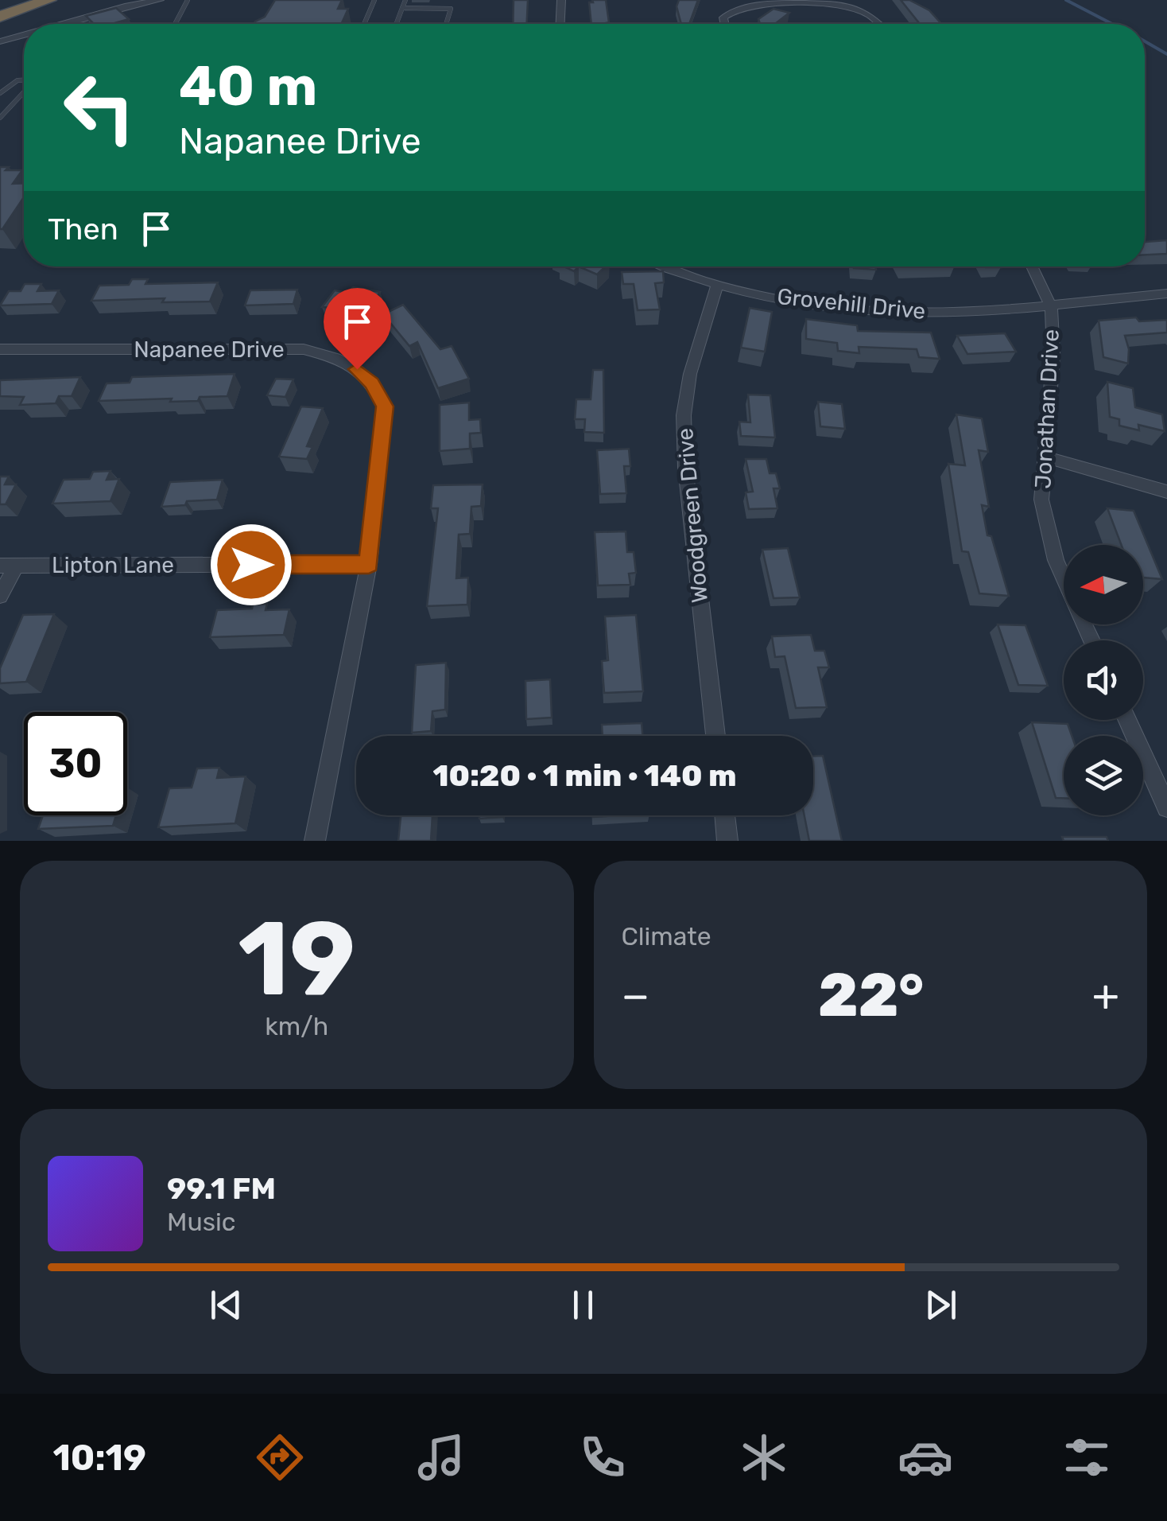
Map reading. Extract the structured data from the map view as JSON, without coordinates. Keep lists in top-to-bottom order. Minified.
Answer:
{"streets":{"street":["Grovehill Drive","Napanee Drive","Jonathan Drive","Woodgreen Drive","Lipton Lane"]},"crossings":[["Grovehill Drive","Jonathan Drive"],["Grovehill Drive","Woodgreen Drive"],["Napanee Drive","Lipton Lane"]],"north":"left","page":{"turn":["40 m","Napanee Drive"],"then":"Then","limit":"30","trip":"10:20 · 1 min · 140 m","tile":[["19","km/h"],"Climate"],"heat":["−","22°","+"],"song":["99.1 FM","Music"],"tabs":"10:19"}}
